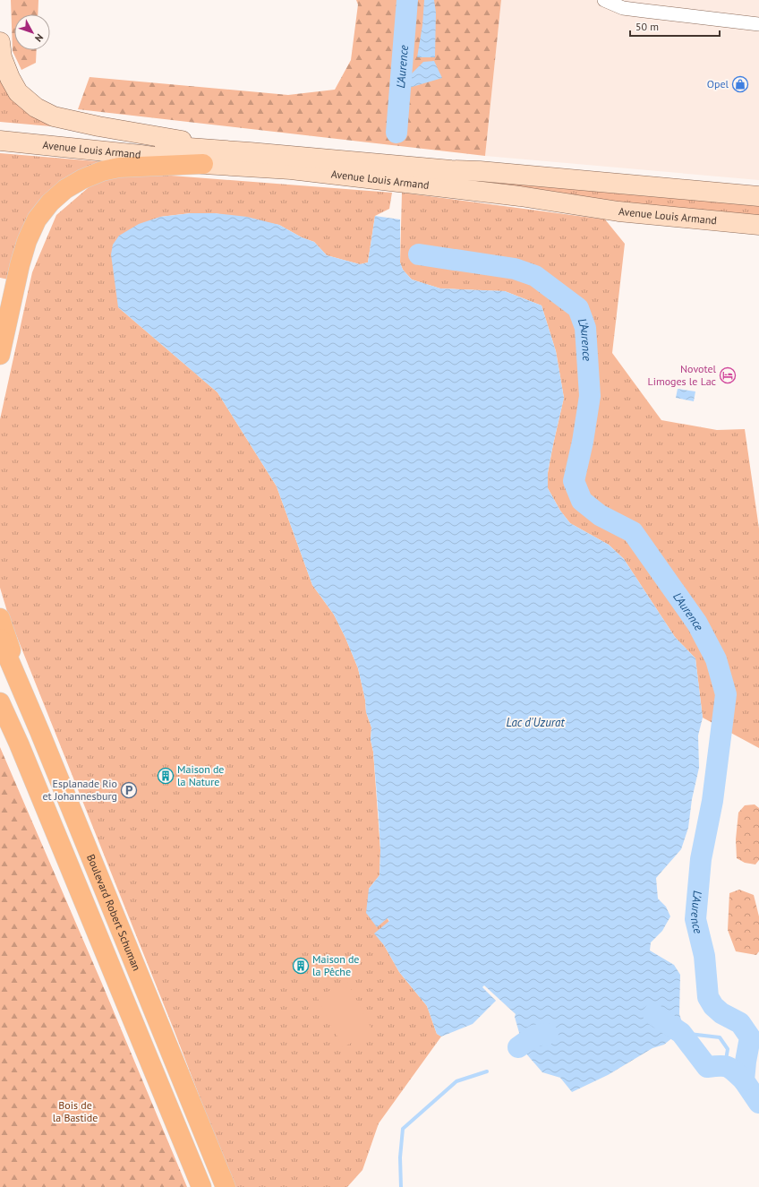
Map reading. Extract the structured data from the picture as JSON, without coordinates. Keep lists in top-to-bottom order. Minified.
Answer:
{"streets":{"main road":["Avenue Louis Armand","Boulevard Robert Schuman"]},"water":["L'Aurence","Lac d'Uzurat"],"parks":["Bois de la Bastide"],"places":{"shop":["Opel"],"hotel":["Novotel Limoges le Lac"],"building":["Maison de la Nature","Maison de la Pêche"],"parking":["Esplanade Rio et Johannesburg"]},"scale_bar":"50 m","north":"bottom right"}
